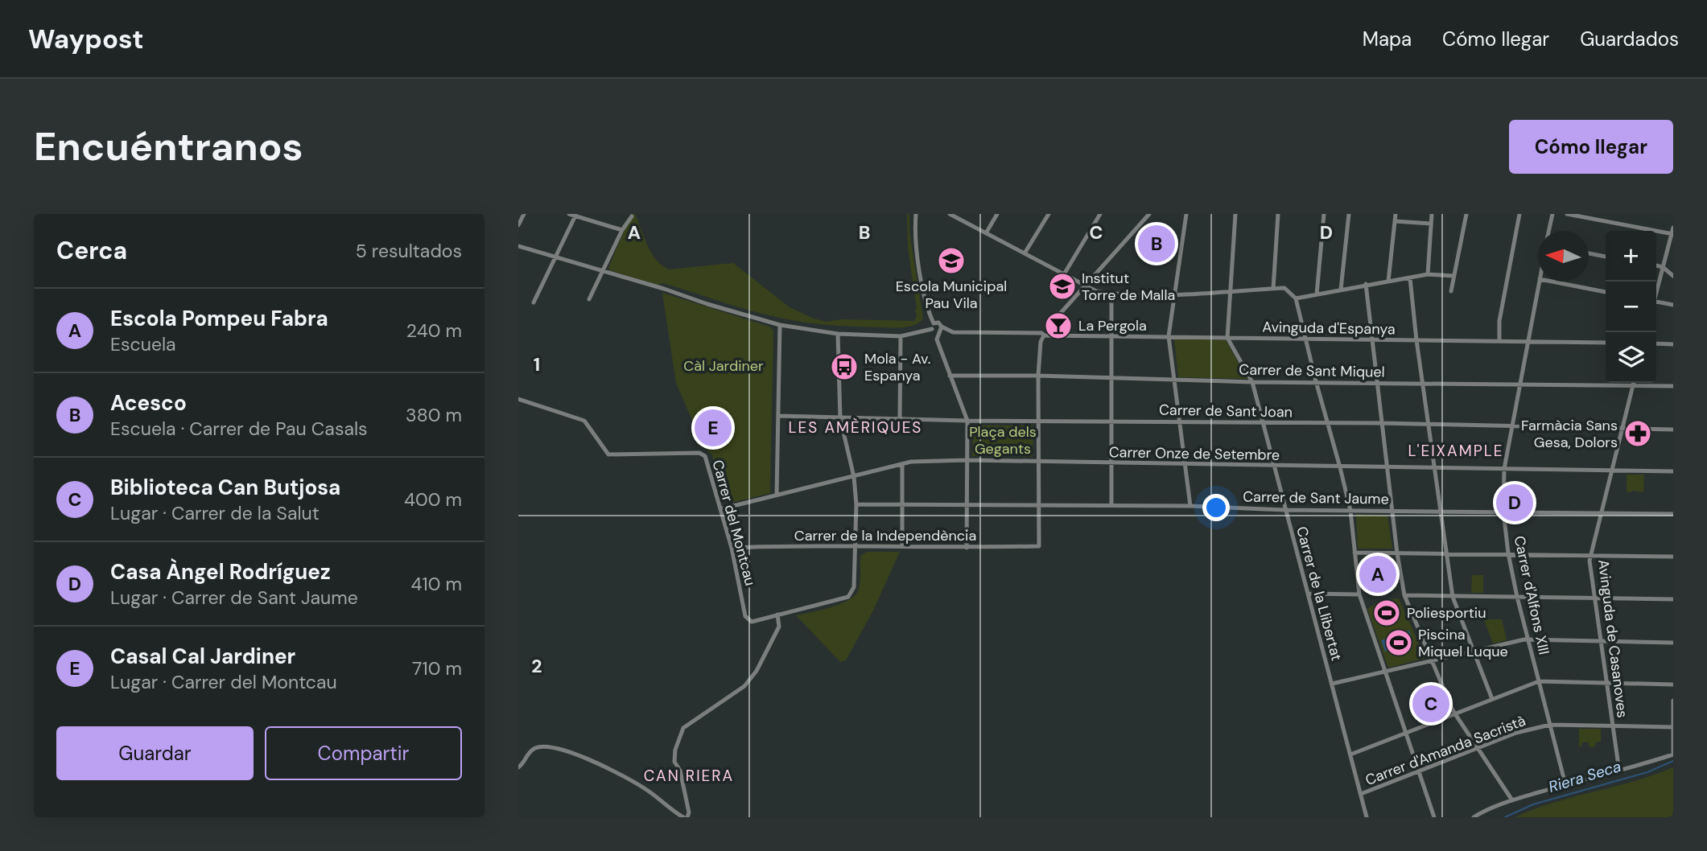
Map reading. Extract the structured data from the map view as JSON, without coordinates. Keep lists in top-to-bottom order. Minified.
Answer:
{"streets":{"street":["Avinguda d'Espanya","Carrer de Sant Miquel","Carrer de Sant Joan","Carrer Onze de Setembre","Carrer de Sant Jaume","Carrer del Montcau","Carrer de la Independència","Carrer de la Llibertat","Carrer d'Alfons XIII","Avinguda de Casanoves","Carrer d'Amanda Sacristà"]},"crossings":[["Avinguda d'Espanya","Carrer de la Llibertat"],["Avinguda d'Espanya","Carrer d'Alfons XIII"],["Carrer de Sant Miquel","Carrer de la Llibertat"],["Carrer de Sant Miquel","Carrer d'Alfons XIII"],["Carrer de Sant Miquel","Avinguda de Casanoves"],["Carrer de Sant Joan","Carrer de la Llibertat"],["Carrer de Sant Joan","Carrer d'Alfons XIII"],["Carrer de Sant Joan","Avinguda de Casanoves"],["Carrer Onze de Setembre","Carrer del Montcau"],["Carrer Onze de Setembre","Carrer de la Llibertat"],["Carrer Onze de Setembre","Carrer d'Alfons XIII"],["Carrer Onze de Setembre","Avinguda de Casanoves"],["Carrer de Sant Jaume","Carrer de la Independència"],["Carrer de Sant Jaume","Carrer de la Llibertat"],["Carrer de Sant Jaume","Carrer d'Alfons XIII"],["Carrer de Sant Jaume","Avinguda de Casanoves"],["Carrer del Montcau","Carrer de la Independència"],["Carrer de la Llibertat","Carrer d'Amanda Sacristà"],["Carrer d'Alfons XIII","Carrer d'Amanda Sacristà"],["Avinguda de Casanoves","Carrer d'Amanda Sacristà"]],"districts":["LES AMÈRIQUES","L'EIXAMPLE","CAN RIERA"],"water":["Riera Seca"],"parks":["Càl Jardiner","Plaça dels Gegants"],"places":{"school or university":["Escola Municipal Pau Vila","Institut Torre de Malla"],"bar":["La Pergola"],"bus stop":["Mola - Av. Espanya"],"pharmacy":["Farmàcia Sans Gesa, Dolors"],"sports":["Poliesportiu","Piscina Miquel Luque"]},"north":"left","page":{"header":"Waypost","nav":["Mapa","Cómo llegar","Guardados"],"buttons":["Cómo llegar",["Guardar","Compartir"]],"title":"Encuéntranos","heading":["Cerca","5 resultados"],"pins":["B","E","D","A","C"],"map_buttons":["+","−"],"list":[{"mark":"A","name":"Escola Pompeu Fabra","note":"Escuela","value":"240 m"},{"mark":"B","name":"Acesco","note":"Escuela · Carrer de Pau Casals","value":"380 m"},{"mark":"C","name":"Biblioteca Can Butjosa","note":"Lugar · Carrer de la Salut","value":"400 m"},{"mark":"D","name":"Casa Àngel Rodríguez","note":"Lugar · Carrer de Sant Jaume","value":"410 m"},{"mark":"E","name":"Casal Cal Jardiner","note":"Lugar · Carrer del Montcau","value":"710 m"}]},"grid":{"columns":["A","B","C","D"],"rows":["1","2"]}}
